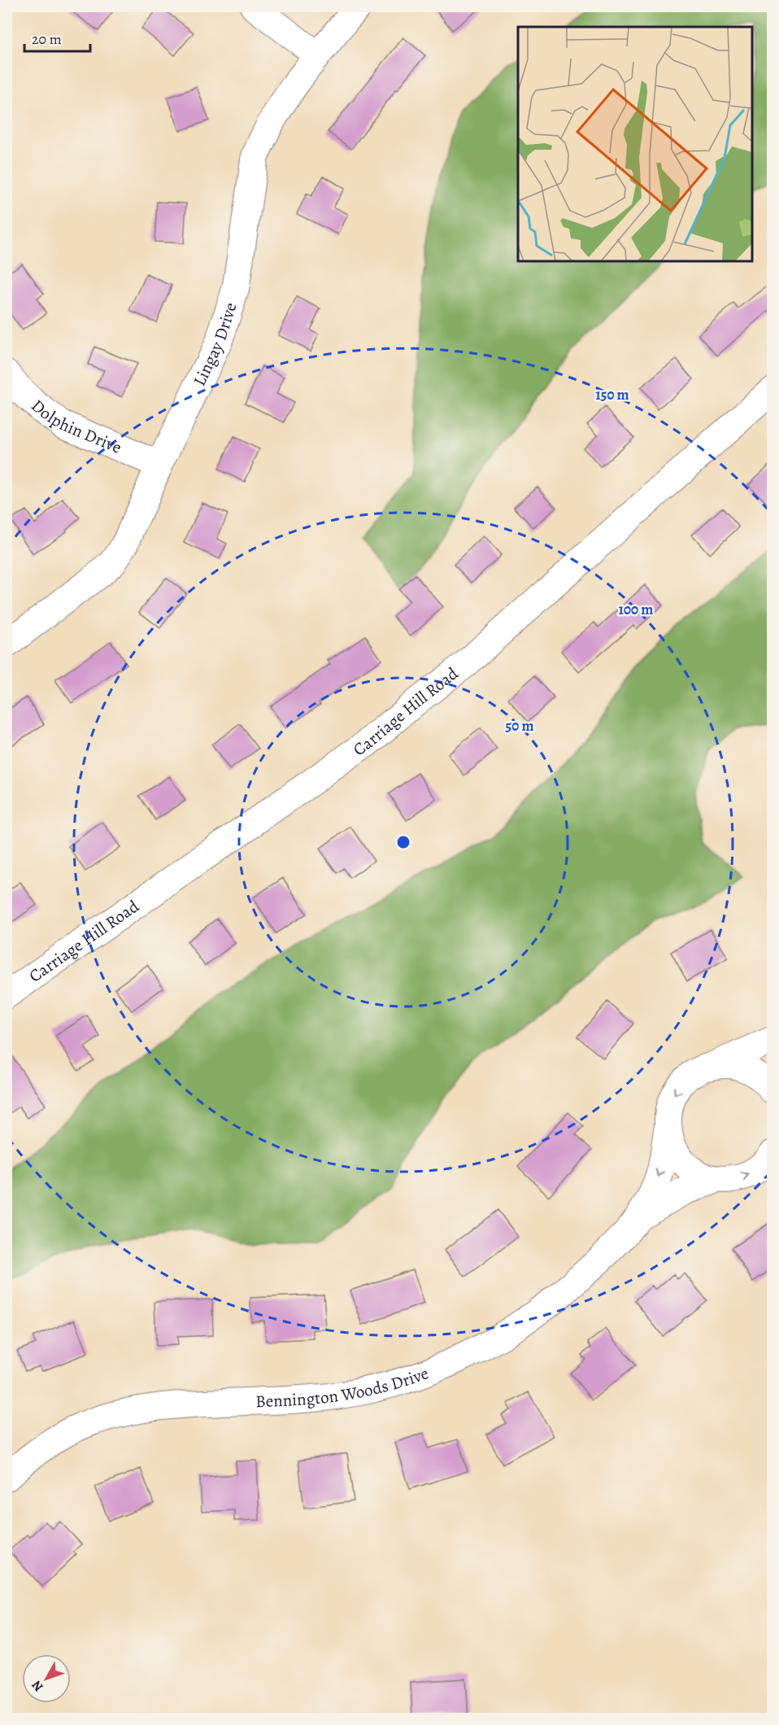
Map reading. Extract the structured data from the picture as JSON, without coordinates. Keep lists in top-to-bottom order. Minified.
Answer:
{"streets":{"street":["Lingay Drive","Dolphin Drive","Carriage Hill Road","Bennington Woods Drive"]},"crossings":[["Lingay Drive","Dolphin Drive"]],"scale_bar":"20 m","north":"bottom left","rings":["150 m","100 m","50 m"]}
